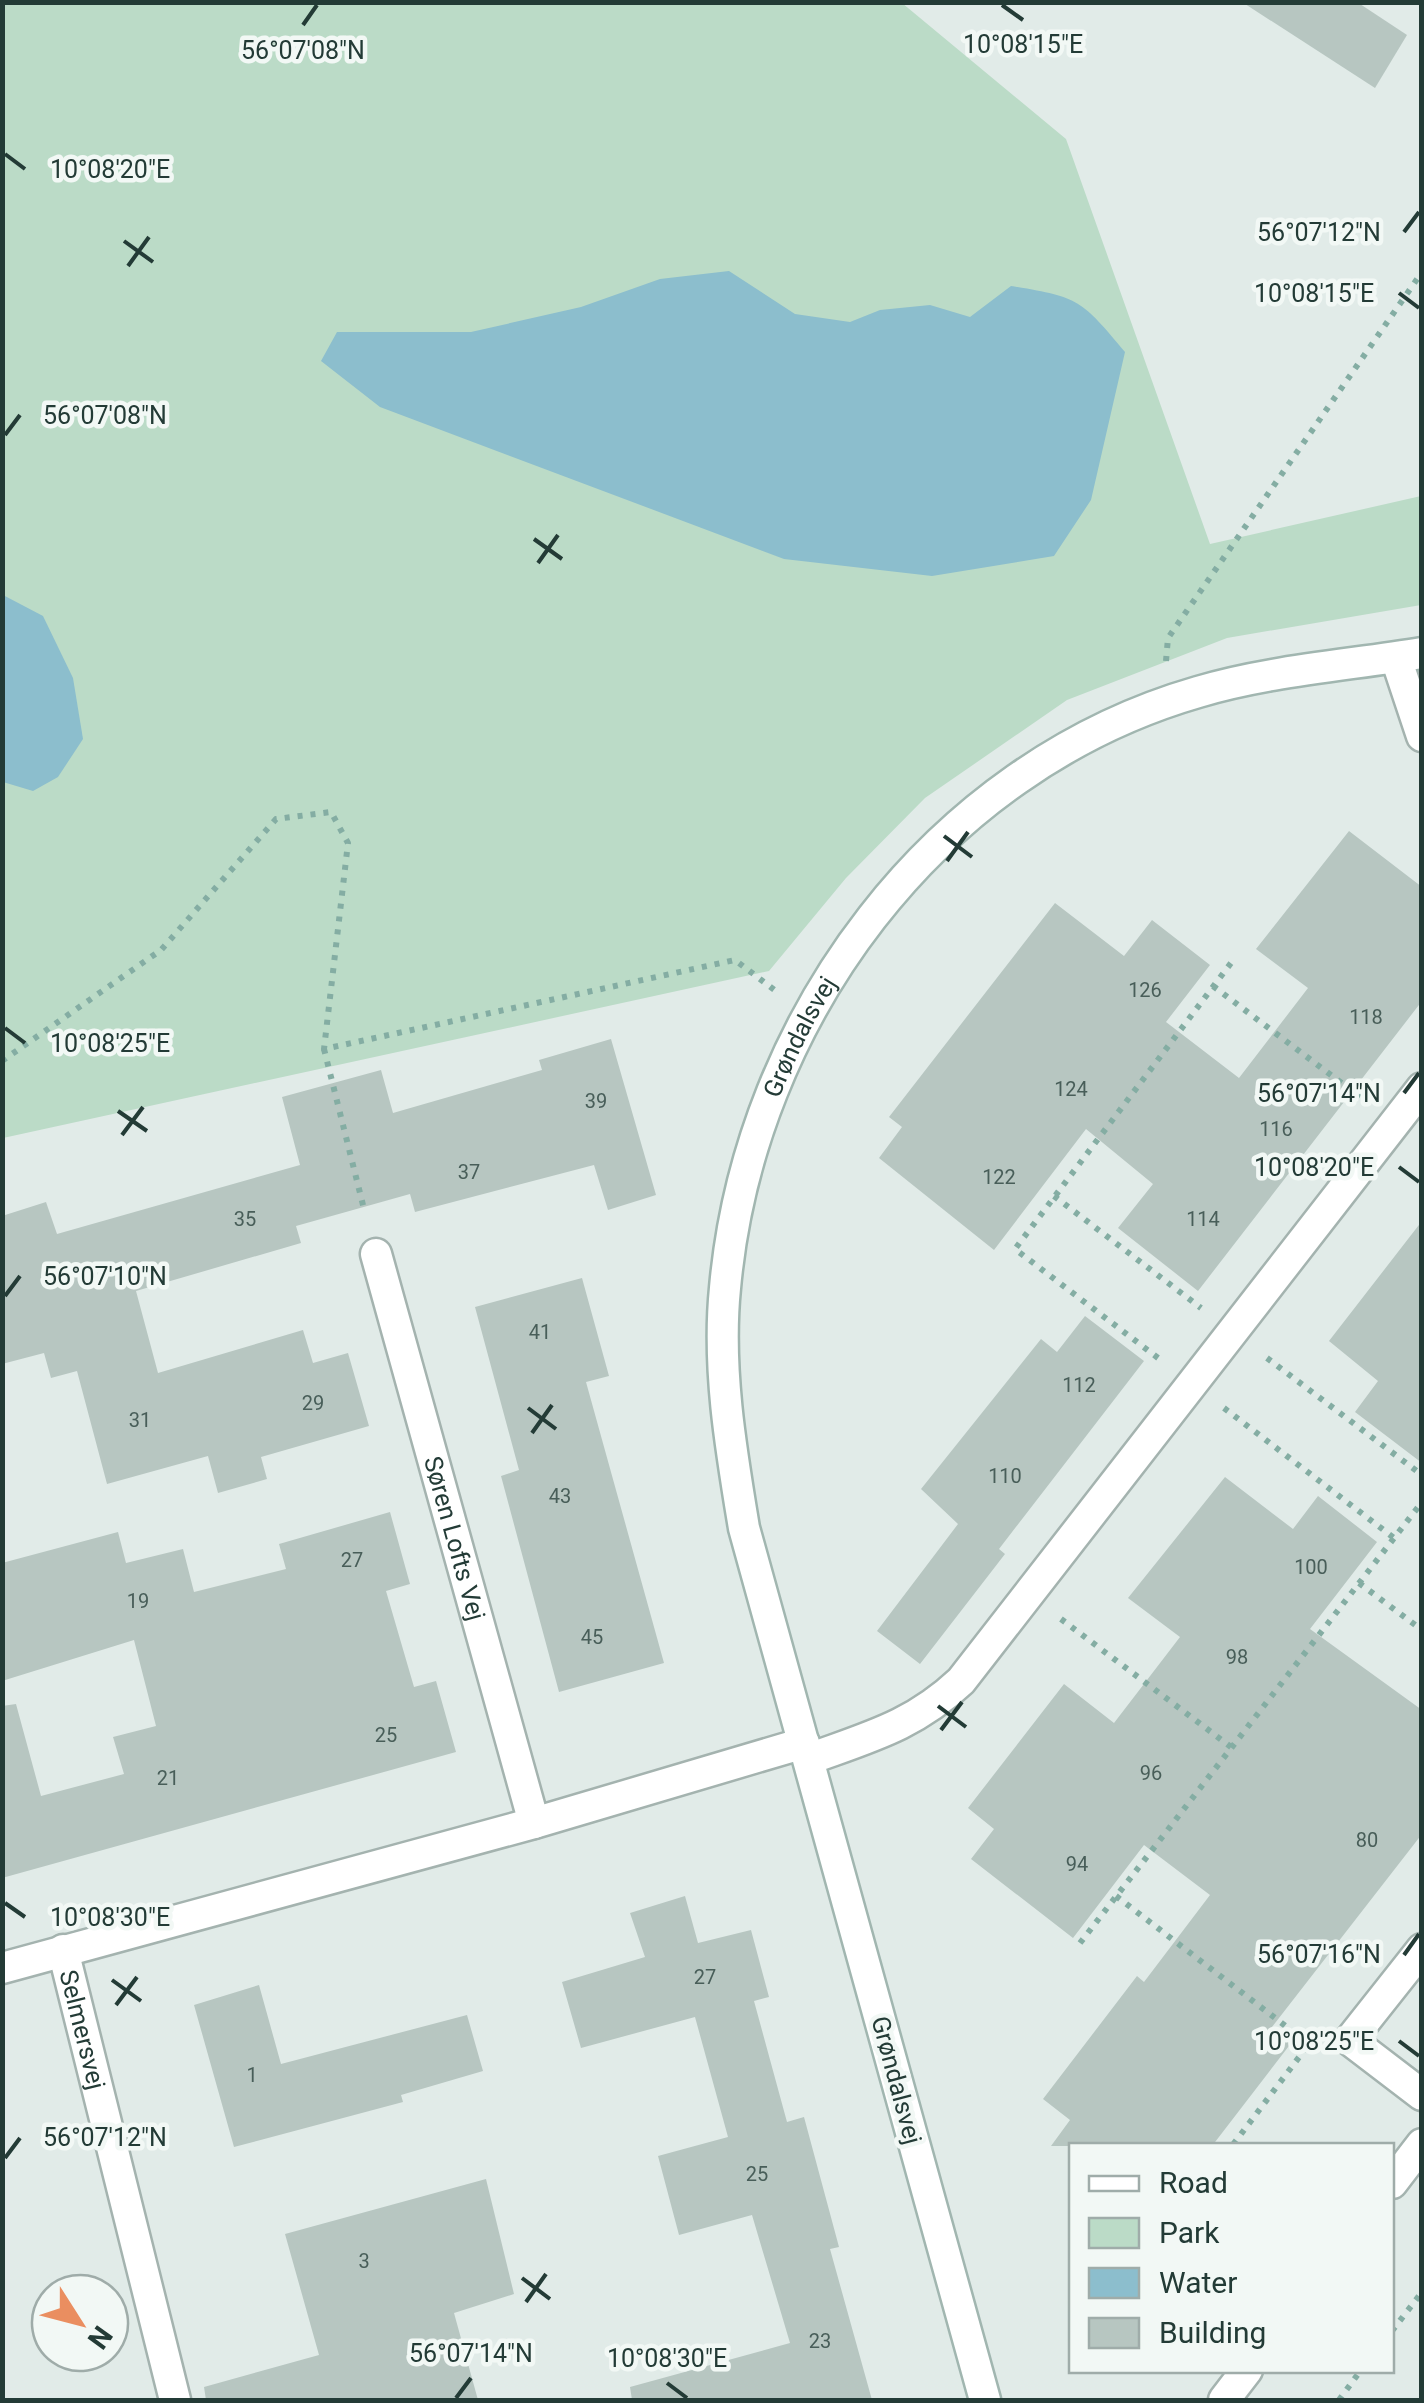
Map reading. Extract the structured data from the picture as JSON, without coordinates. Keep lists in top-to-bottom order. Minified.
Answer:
{"streets":{"street":["Grøndalsvej","Søren Lofts Vej","Selmersvej"]},"house_numbers":["126","118","124","39","116","37","122","35","114","41","112","29","31","110","43","27","100","19","45","98","25","96","21","80","94","27","1","25","3","23"],"legend":["Road","Park","Water","Building"],"north":"bottom right","coordinates":["10°08'15\"E","56°07'08\"N","10°08'20\"E","56°07'12\"N","10°08'25\"E","56°07'14\"N","56°07'10\"N","10°08'30\"E","56°07'16\"N"]}
